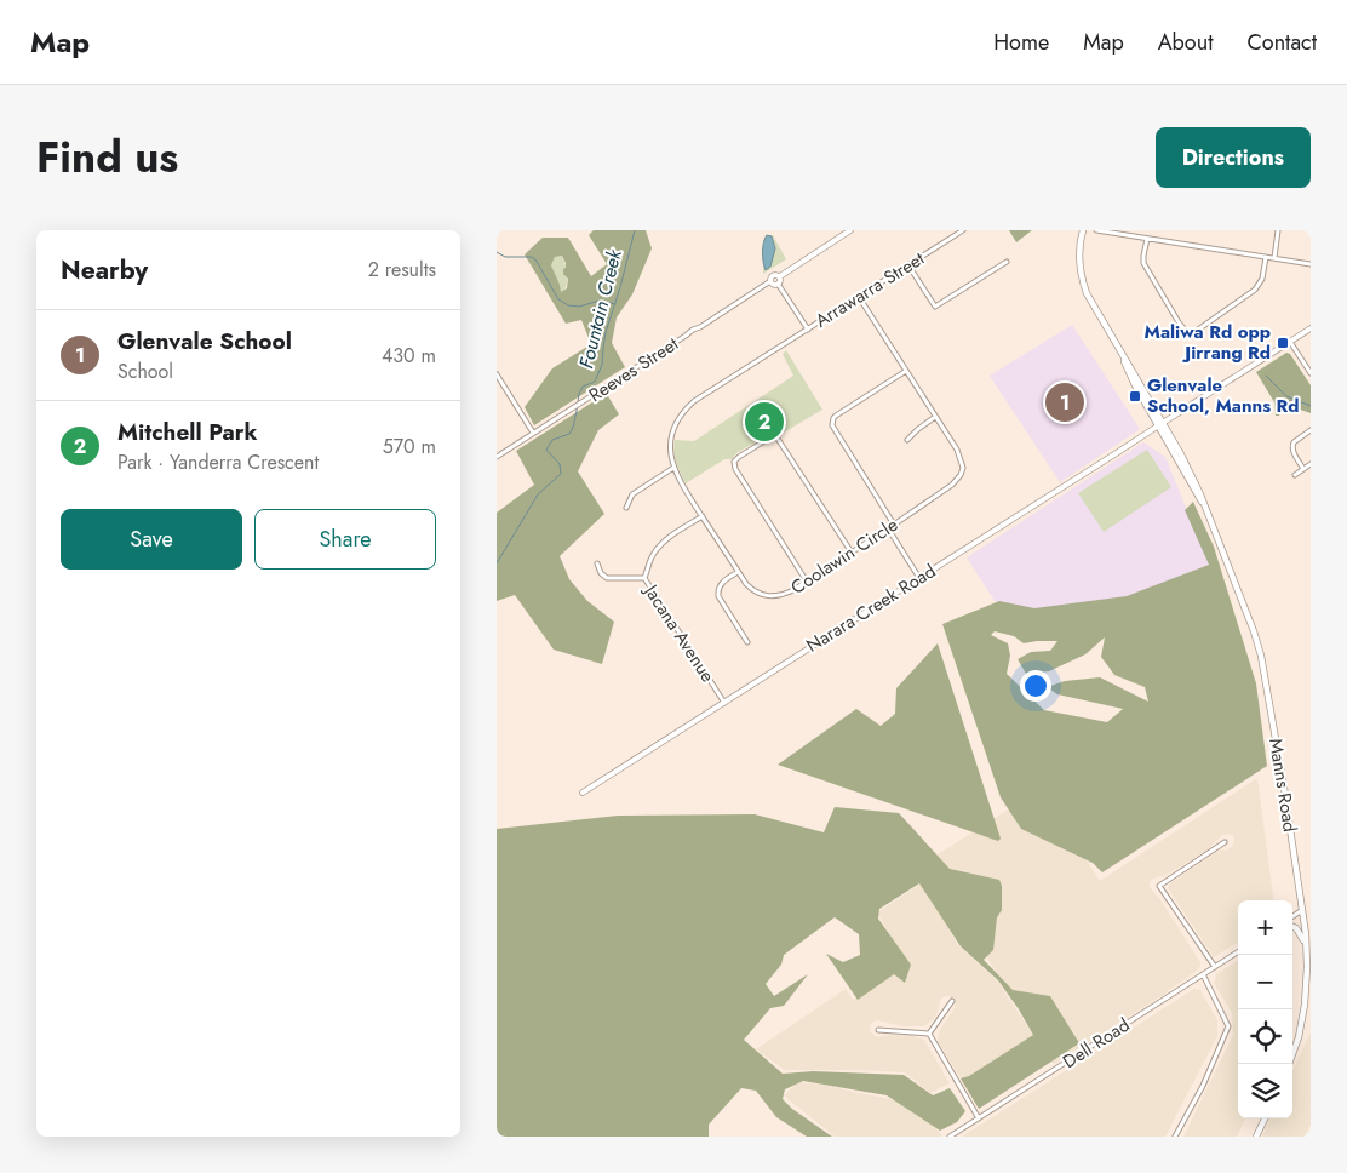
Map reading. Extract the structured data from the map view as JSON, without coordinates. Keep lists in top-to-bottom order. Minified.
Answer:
{"streets":{"main road":["Manns Road"],"street":["Arrawarra Street","Reeves Street","Coolawin Circle","Narara Creek Road","Jacana Avenue","Dell Road"]},"crossings":[["Arrawarra Street","Coolawin Circle"],["Coolawin Circle","Jacana Avenue"],["Narara Creek Road","Jacana Avenue"],["Narara Creek Road","Manns Road"]],"water":["Fountain Creek"],"places":{"transit":["Maliwa Rd opp Jirrang Rd","Glenvale School, Manns Rd"]},"page":{"header":"Map","nav":["Home","Map","About","Contact"],"title":"Find us","buttons":["Directions",["Save","Share"]],"heading":["Nearby","2 results"],"list":[{"mark":"1","name":"Glenvale School","note":"School","value":"430 m"},{"mark":"2","name":"Mitchell Park","note":"Park · Yanderra Crescent","value":"570 m"}],"pins":["1","2"],"map_buttons":["+","−"]}}
